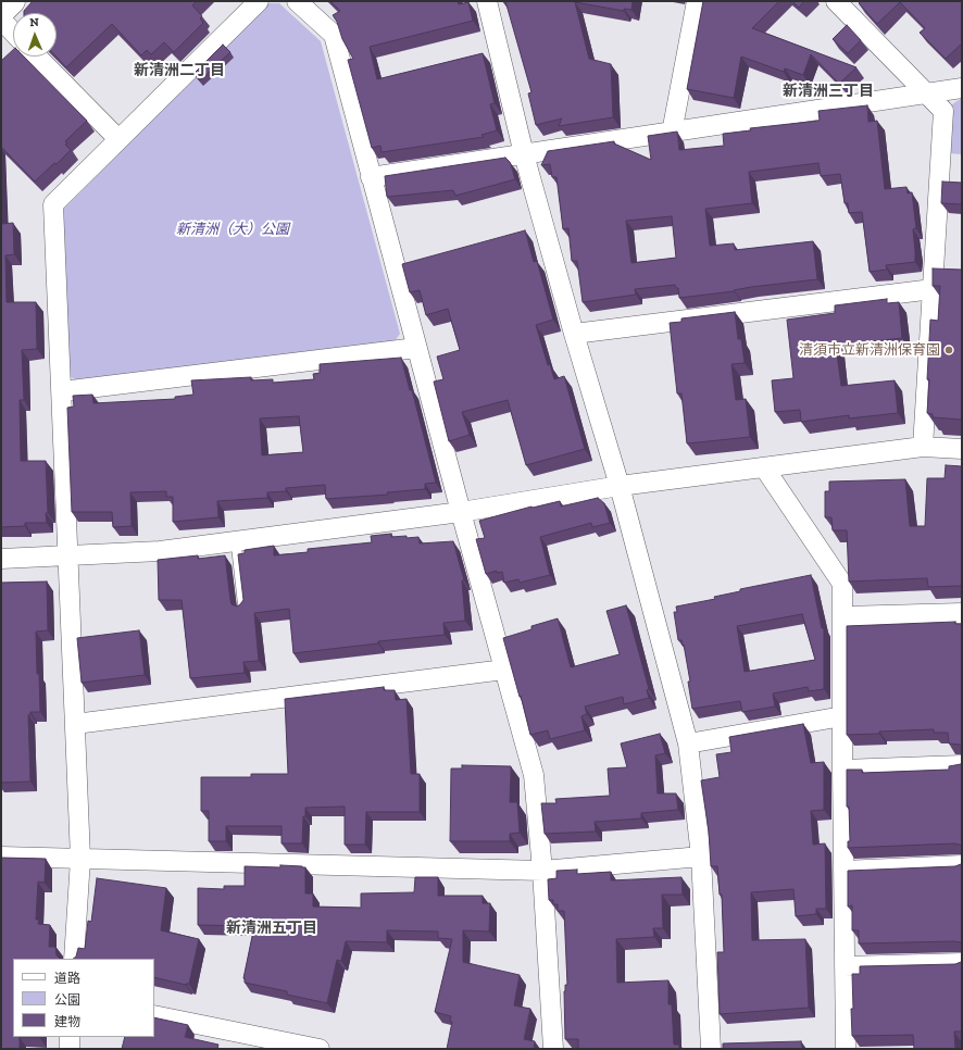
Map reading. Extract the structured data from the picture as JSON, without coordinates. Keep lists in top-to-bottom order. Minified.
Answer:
{"districts":["新清洲二丁目","新清洲三丁目","新清洲五丁目"],"parks":["新清洲（大）公園"],"places":["清須市立新清洲保育園"],"legend":["道路","公園","建物"],"north":"top"}
